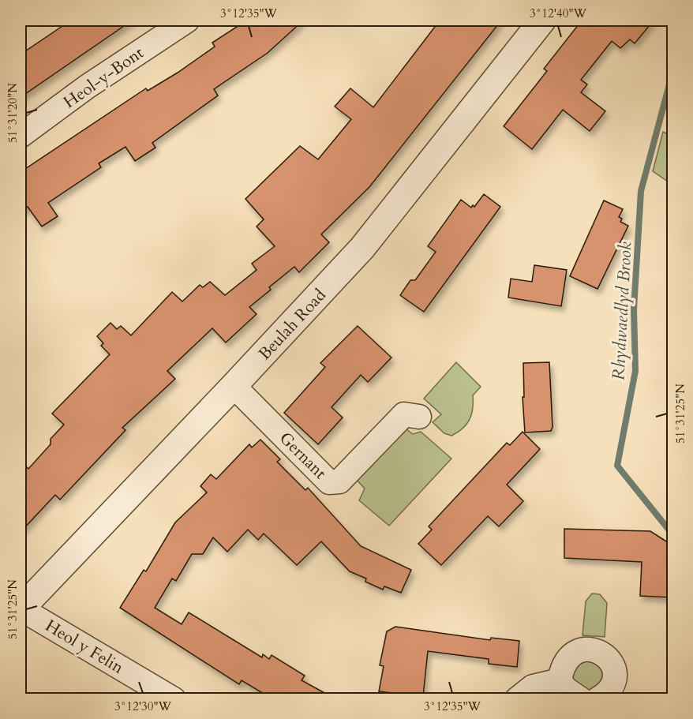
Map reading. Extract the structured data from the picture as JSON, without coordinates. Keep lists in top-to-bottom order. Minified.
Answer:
{"streets":{"street":["Heol-y-Bont","Beulah Road","Gernant","Heol y Felin"]},"crossings":[["Beulah Road","Gernant"],["Beulah Road","Heol y Felin"]],"water":["Rhydwaedlyd Brook"],"coordinates":["3°12'35\"W","3°12'40\"W","51°31'20\"N","51°31'25\"N","3°12'30\"W"]}
